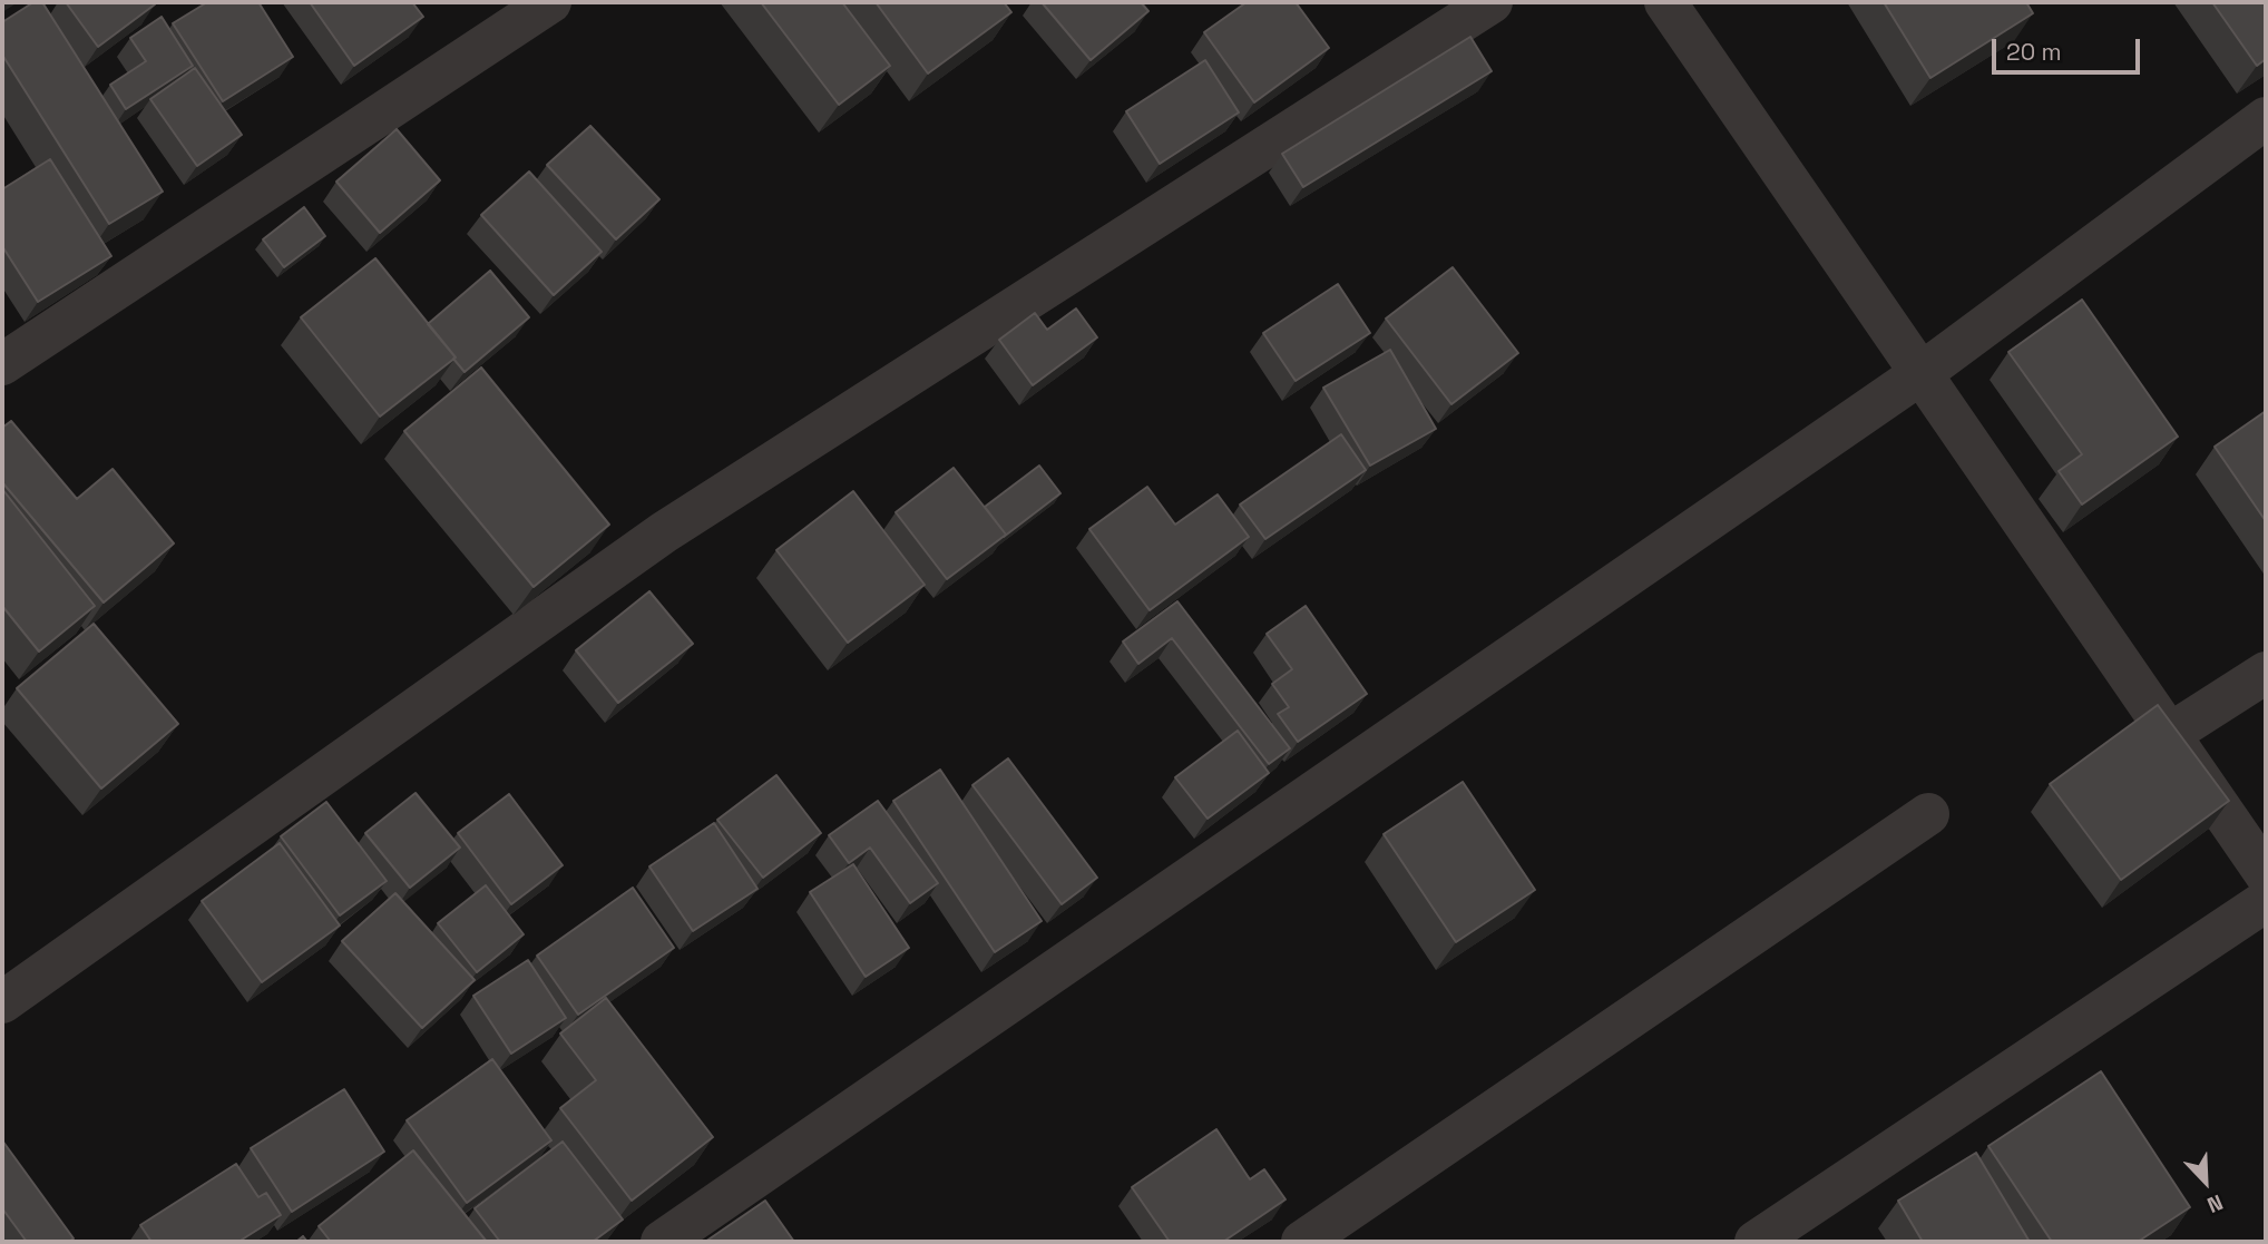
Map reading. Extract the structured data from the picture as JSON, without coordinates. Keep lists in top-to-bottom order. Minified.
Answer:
{"scale_bar":"20 m","north":"bottom right"}
